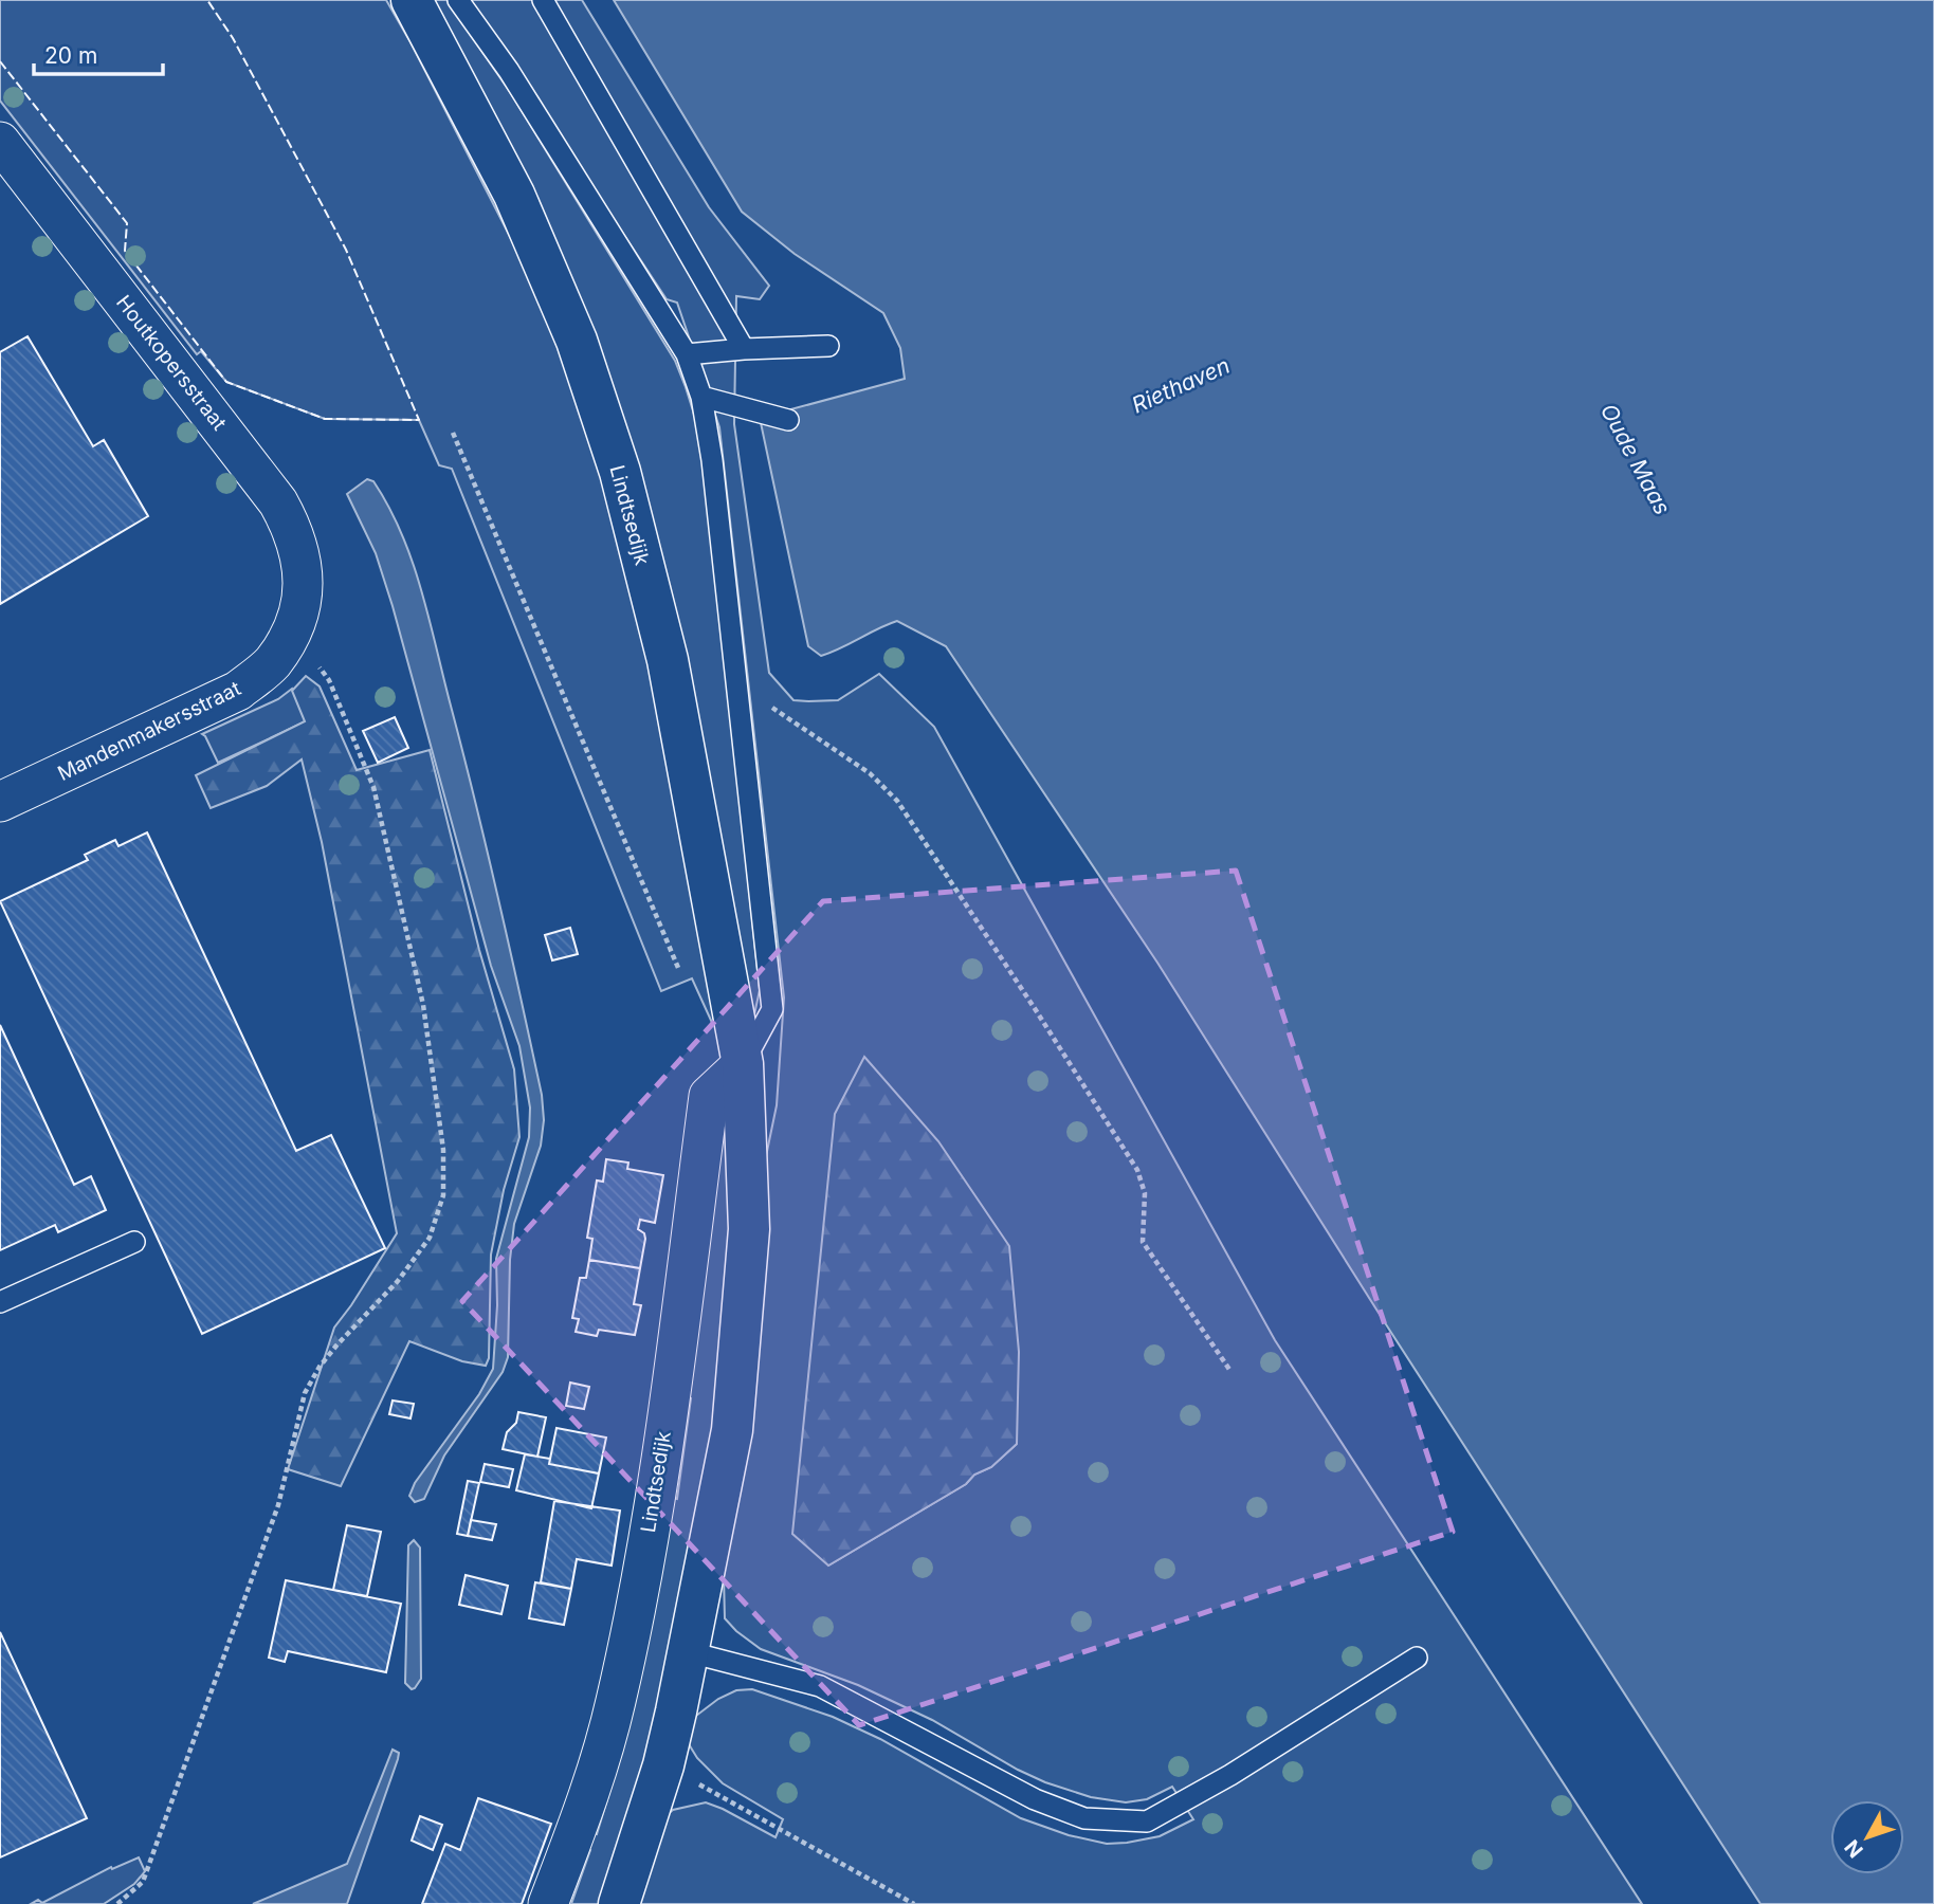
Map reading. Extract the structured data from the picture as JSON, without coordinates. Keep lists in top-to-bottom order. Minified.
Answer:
{"streets":{"street":["Houtkopersstraat","Lindtsedijk","Mandenmakersstraat"]},"crossings":[["Houtkopersstraat","Mandenmakersstraat"]],"water":["Riethaven","Oude Maas"],"scale_bar":"20 m","north":"bottom left"}
